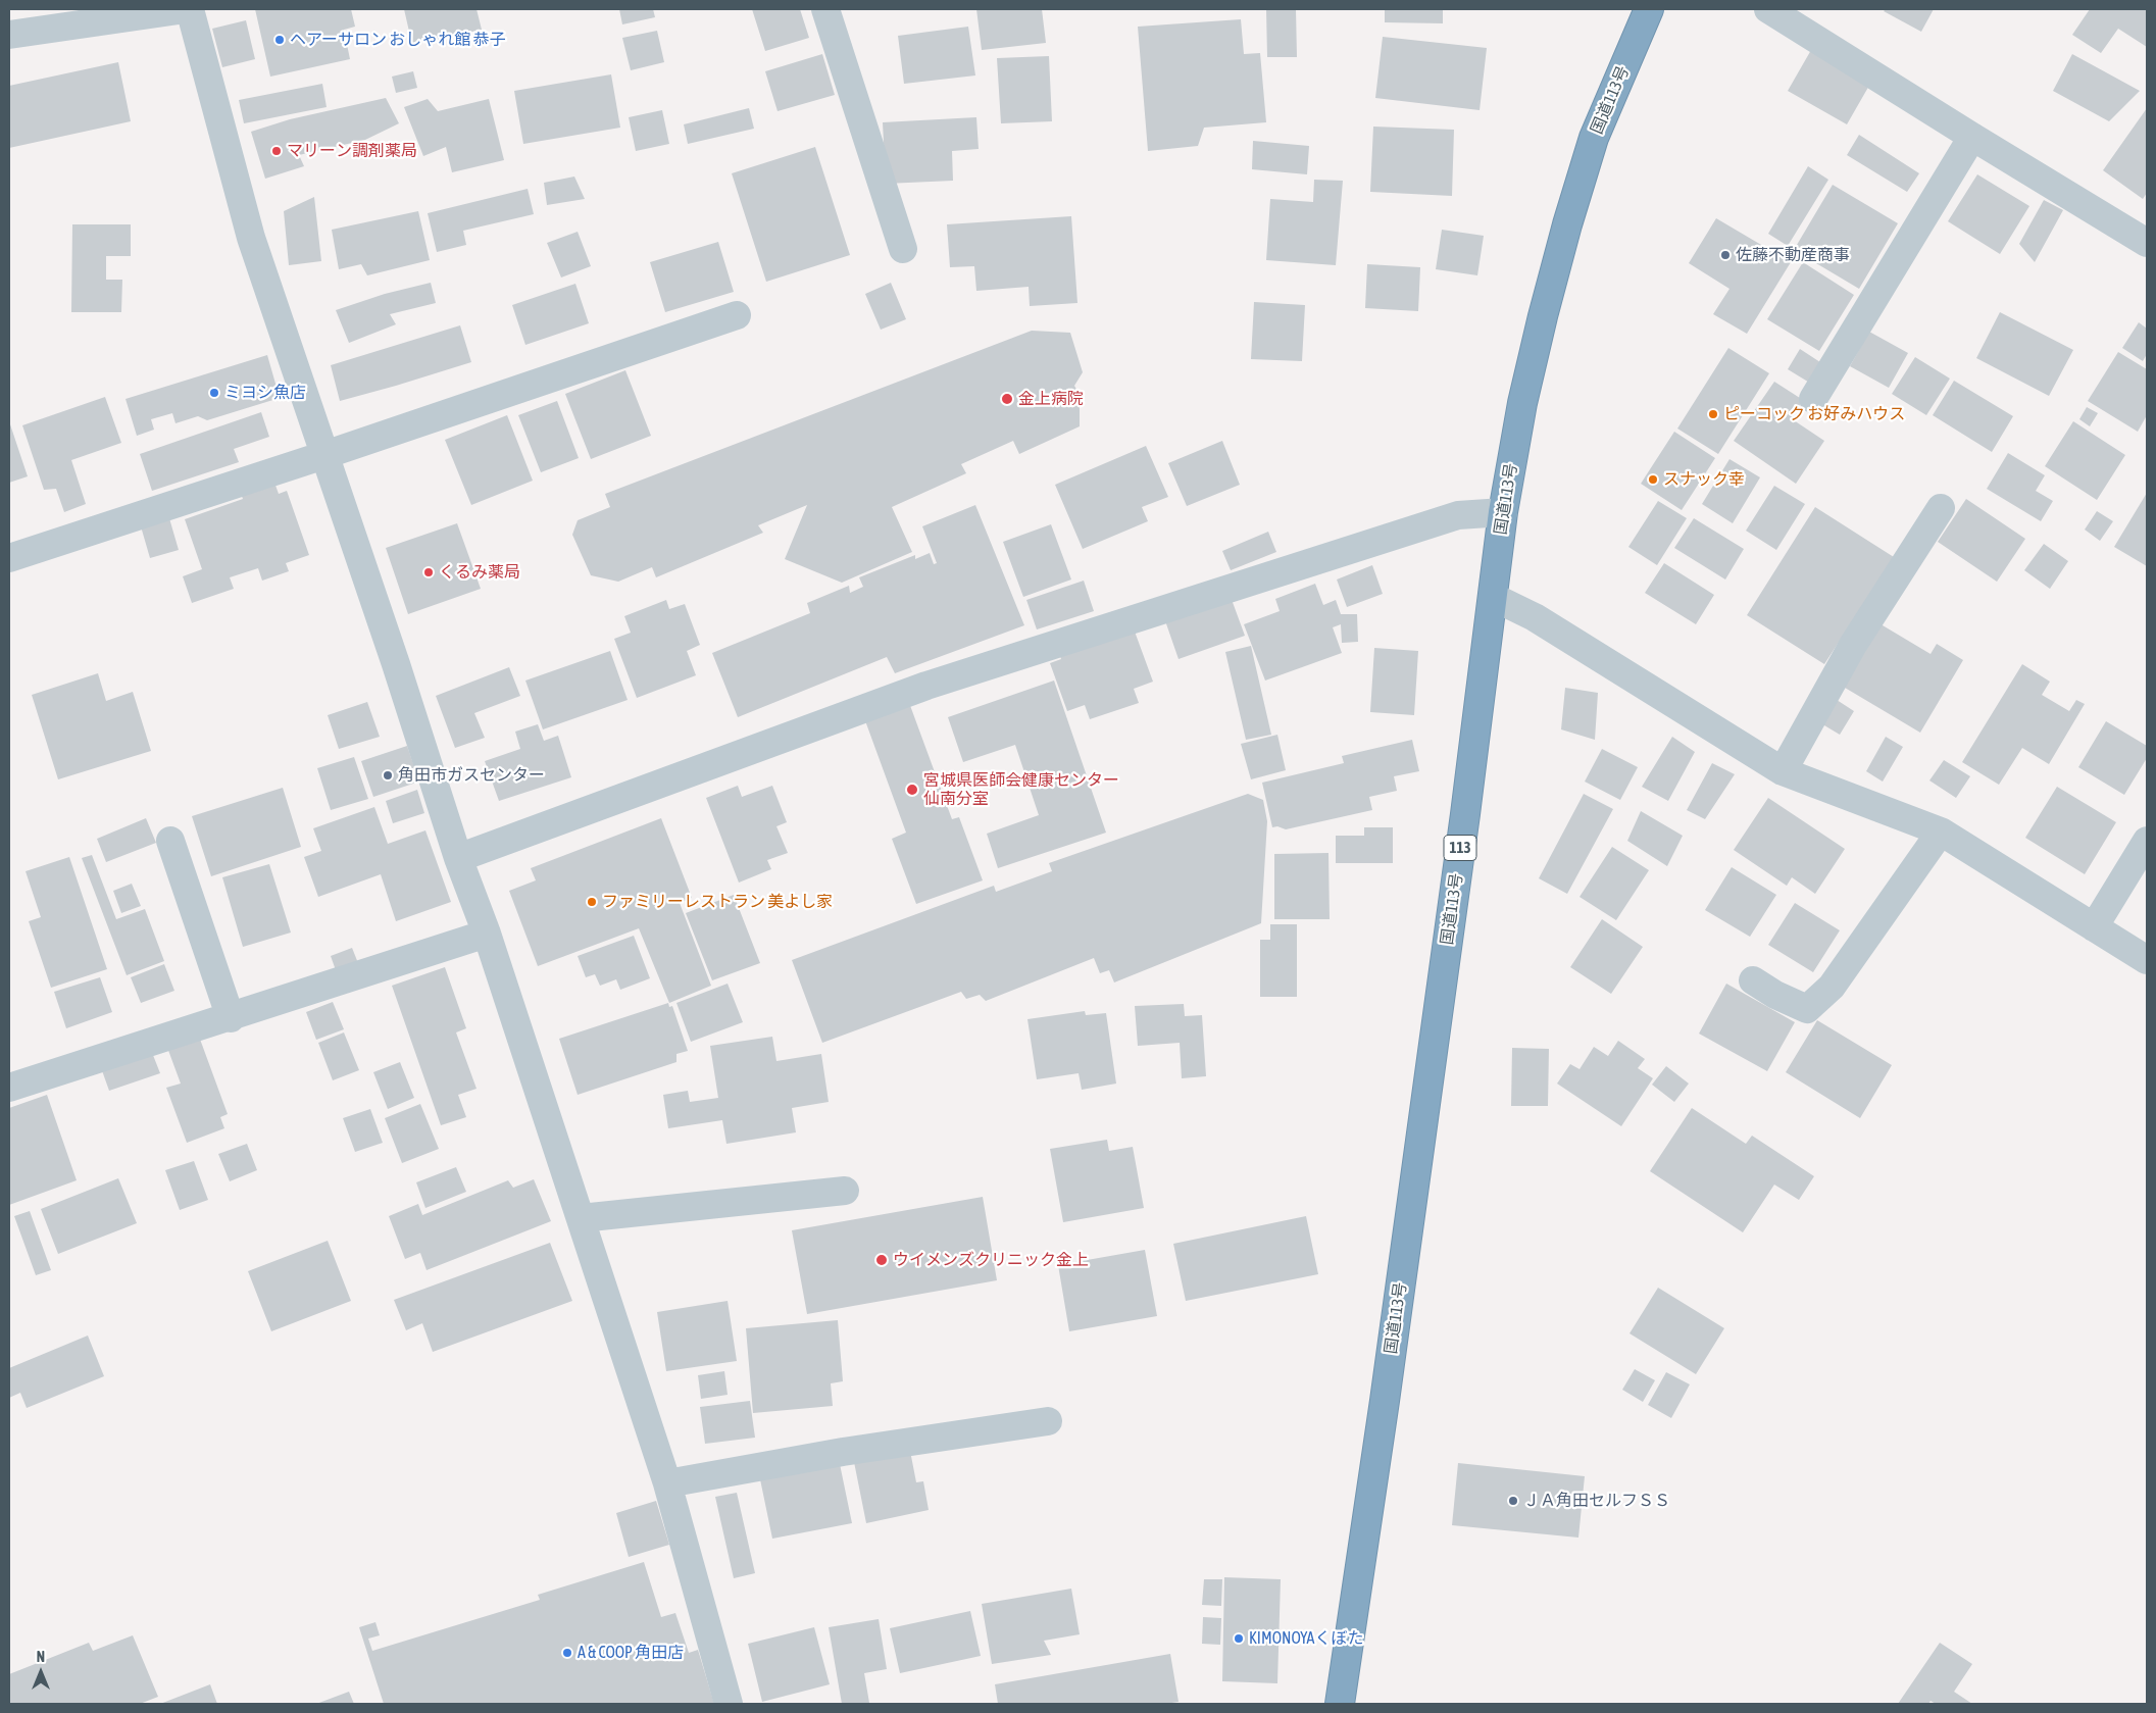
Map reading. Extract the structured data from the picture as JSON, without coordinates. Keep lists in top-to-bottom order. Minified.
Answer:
{"streets":{"highway":["国道113号","113"]},"places":["ヘアーサロン おしゃれ館 恭子","マリーン調剤薬局","佐藤不動産商事","ミヨシ魚店","金上病院","ピーコック お好みハウス","スナック幸","くるみ薬局","角田市ガスセンター","宮城県医師会健康センター 仙南分室","ファミリーレストラン 美よし家","ウイメンズクリニック金上","ＪＡ角田セルフＳＳ","KIMONOYAくぼた","A & COOP 角田店"],"north":"top"}
